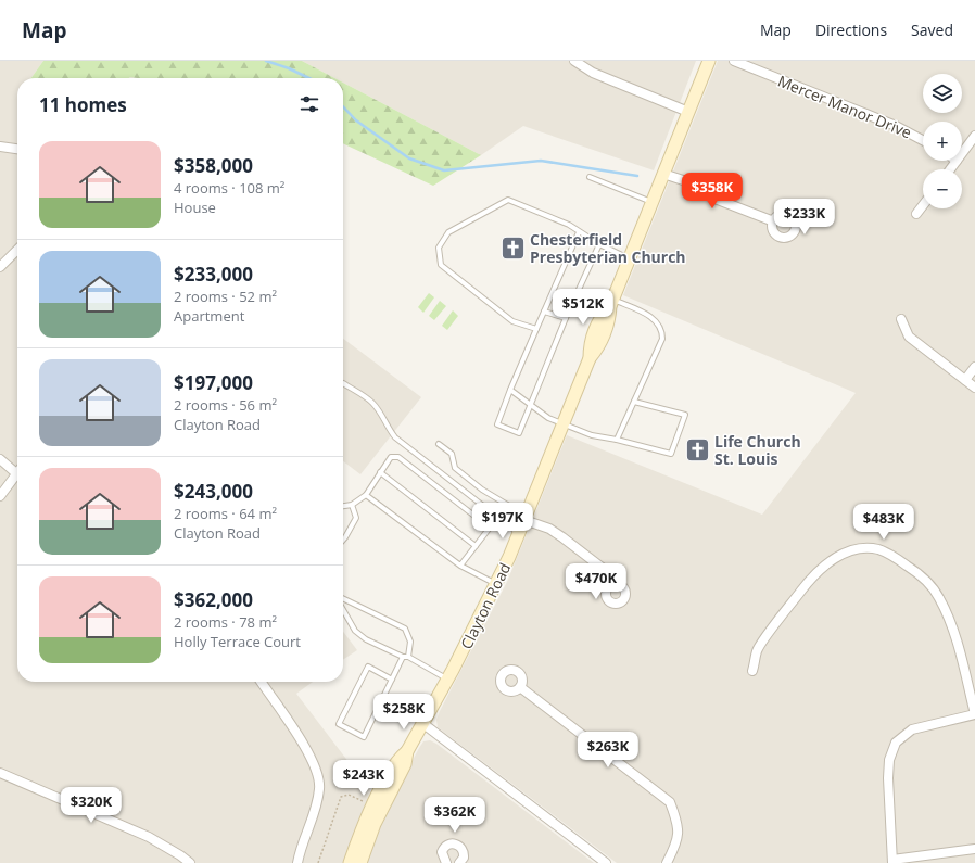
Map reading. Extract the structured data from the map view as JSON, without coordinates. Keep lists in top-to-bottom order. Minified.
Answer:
{"streets":{"main road":["Clayton Road"],"street":["Mercer Manor Drive"]},"places":{"church":["Chesterfield Presbyterian Church","Life Church St. Louis"]},"page":{"header":"Map","nav":["Map","Directions","Saved"],"map_buttons":["+","−"],"heading":"11 homes","list":[{"name":"$358,000","note":"4 rooms · 108 m² · House"},{"name":"$233,000","note":"2 rooms · 52 m² · Apartment"},{"name":"$197,000","note":"2 rooms · 56 m² · Clayton Road"},{"name":"$243,000","note":"2 rooms · 64 m² · Clayton Road"},{"name":"$362,000","note":"2 rooms · 78 m² · Holly Terrace Court"}],"price":["$358K","$233K","$512K","$197K","$483K","$470K","$258K","$263K","$243K","$320K","$362K"]}}
